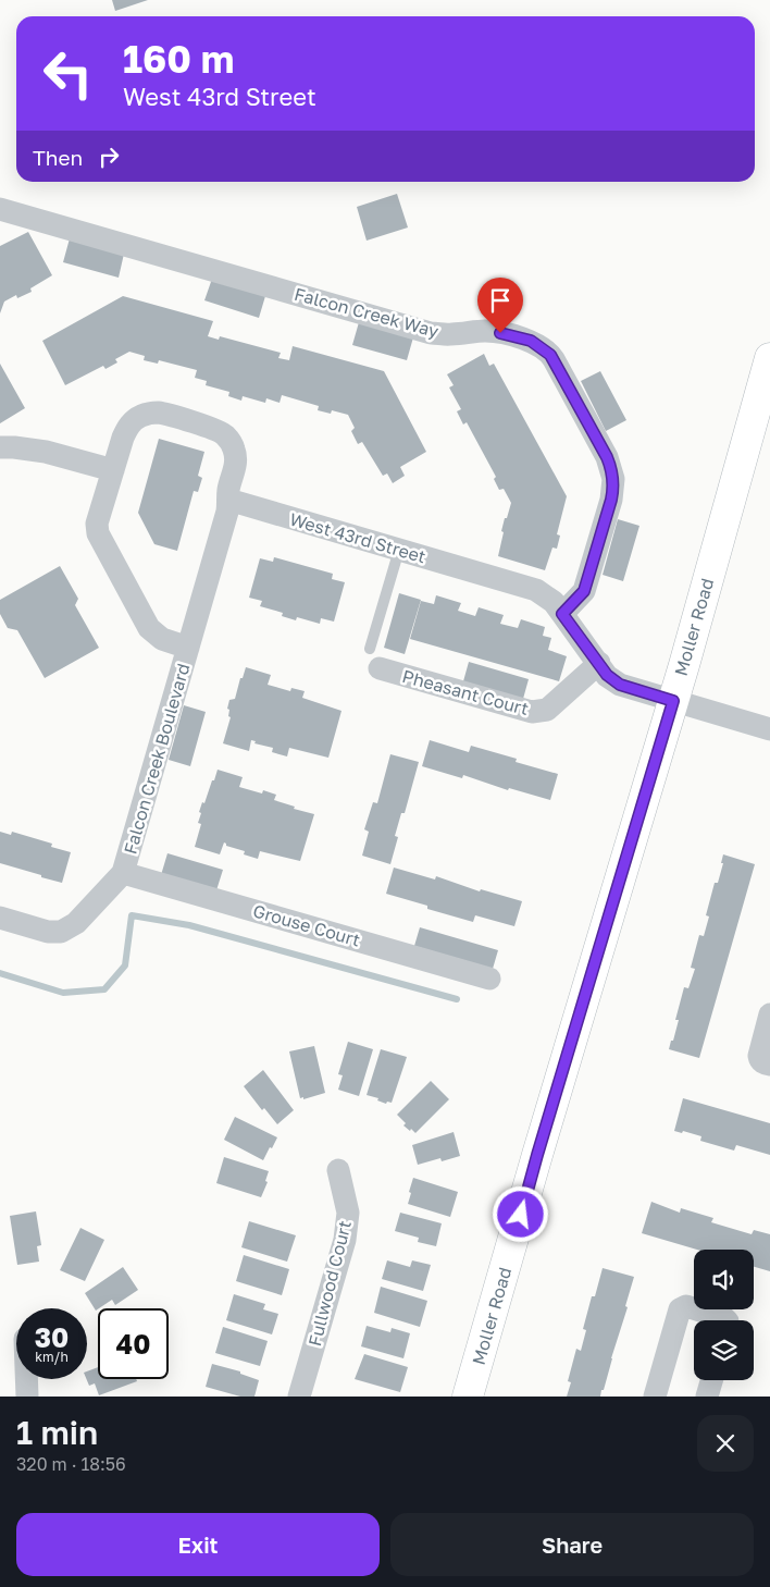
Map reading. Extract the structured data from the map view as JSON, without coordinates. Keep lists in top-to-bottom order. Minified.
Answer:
{"streets":{"street":["Falcon Creek Way","West 43rd Street","Moller Road","Pheasant Court","Falcon Creek Boulevard","Grouse Court","Fullwood Court"]},"crossings":[["Falcon Creek Way","West 43rd Street"],["West 43rd Street","Moller Road"],["West 43rd Street","Pheasant Court"],["West 43rd Street","Falcon Creek Boulevard"],["Falcon Creek Boulevard","Grouse Court"]],"page":{"turn":["160 m","West 43rd Street"],"then":"Then","speed":"30 km/h","limit":"40","heading":["1 min","320 m · 18:56"],"buttons":["Exit","Share"]}}
